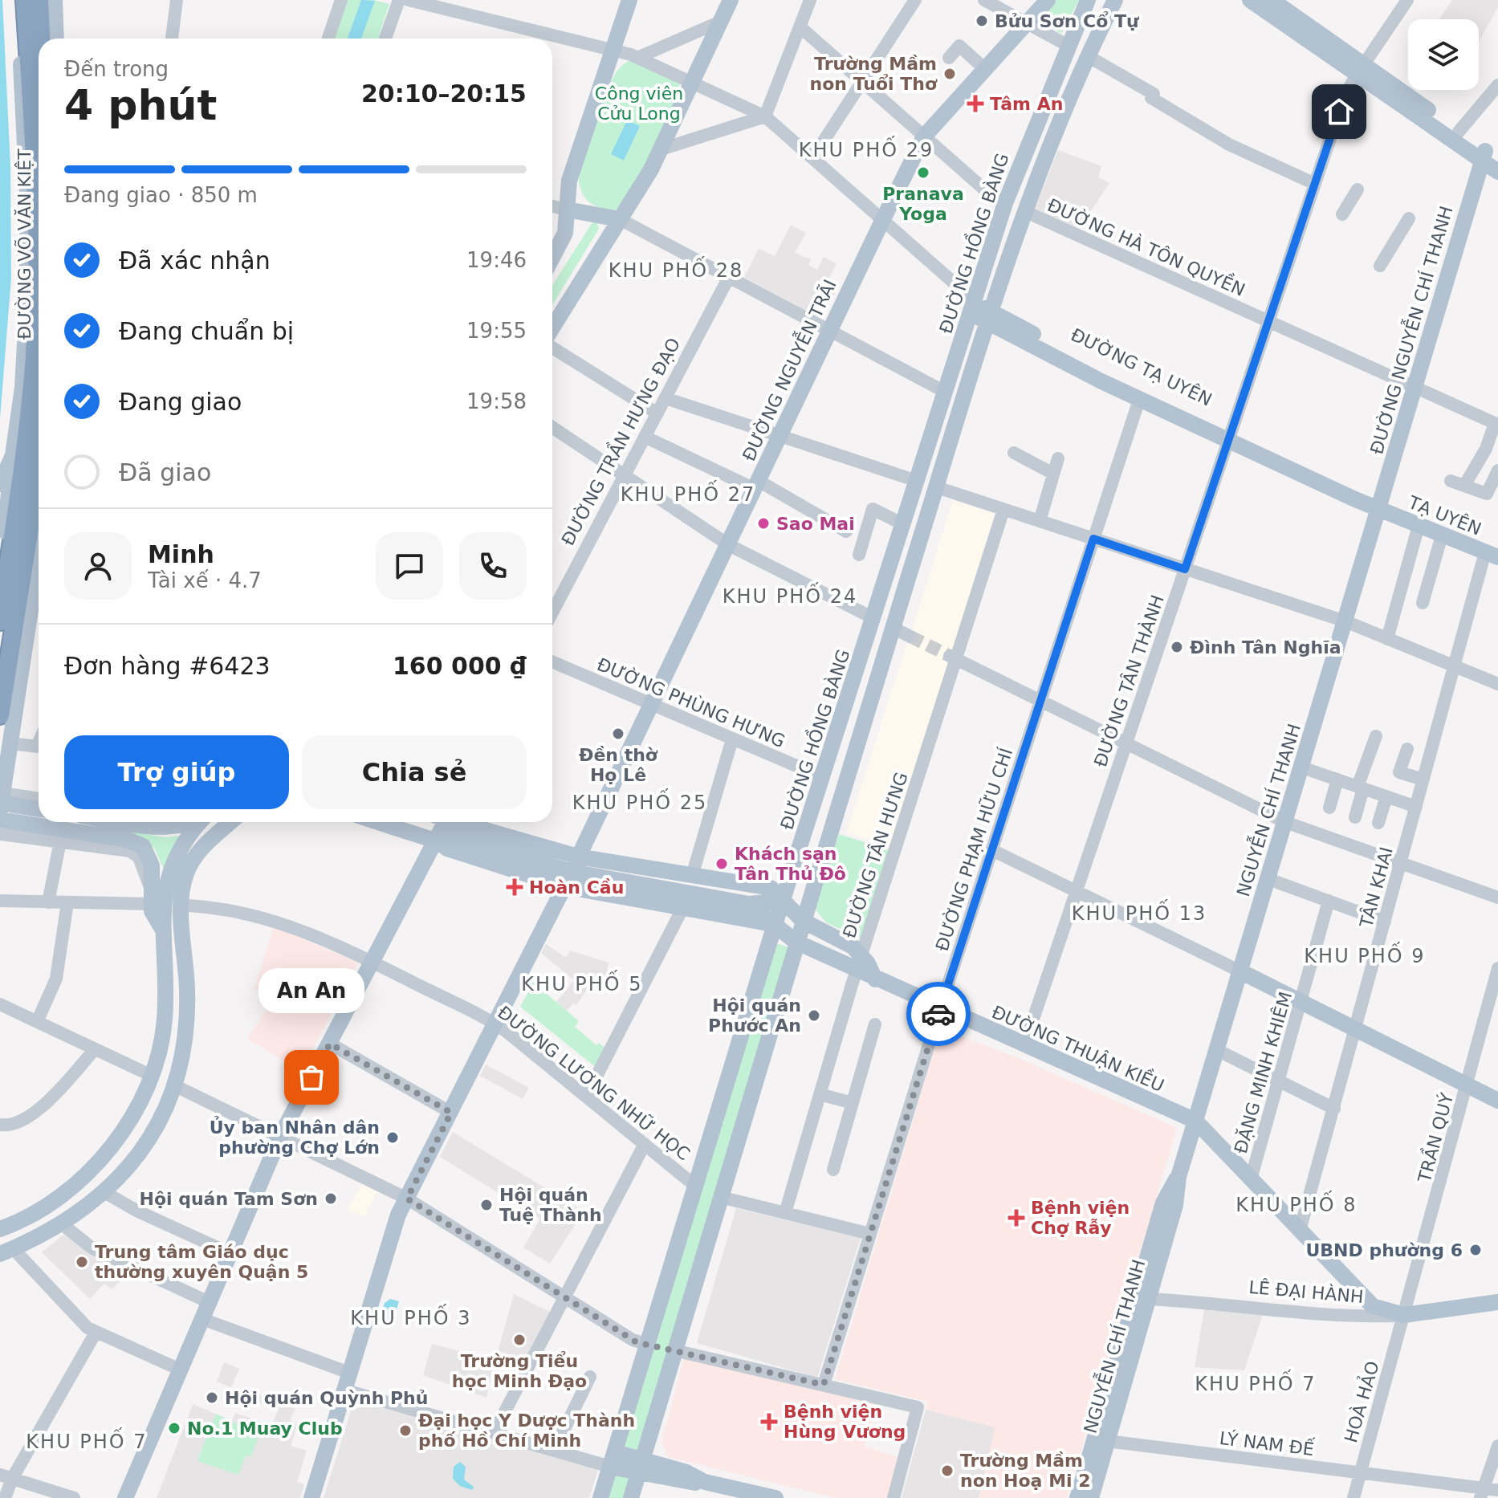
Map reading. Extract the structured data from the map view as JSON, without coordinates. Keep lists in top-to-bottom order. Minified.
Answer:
{"streets":{"highway":["ĐƯỜNG VÕ VĂN KIỆT"],"main road":["ĐƯỜNG HỒNG BÀNG","ĐƯỜNG NGUYỄN CHÍ THANH","ĐƯỜNG TẠ UYÊN","ĐƯỜNG NGUYỄN TRÃI","TẠ UYÊN","NGUYỄN CHÍ THANH","ĐƯỜNG THUẬN KIỀU","LÊ ĐẠI HÀNH"],"street":["ĐƯỜNG HÀ TÔN QUYỀN","ĐƯỜNG TRẦN HƯNG ĐẠO","ĐƯỜNG TÂN THÀNH","ĐƯỜNG PHÙNG HƯNG","ĐƯỜNG PHẠM HỮU CHÍ","ĐƯỜNG TÂN HƯNG","TÂN KHAI","ĐẶNG MINH KHIÊM","ĐƯỜNG LƯƠNG NHỮ HỌC","TRẦN QUÝ","HOÀ HẢO","LÝ NAM ĐẾ"]},"crossings":[["ĐƯỜNG HỒNG BÀNG","ĐƯỜNG TẠ UYÊN"],["ĐƯỜNG HỒNG BÀNG","ĐƯỜNG PHÙNG HƯNG"],["ĐƯỜNG HỒNG BÀNG","ĐƯỜNG LƯƠNG NHỮ HỌC"],["ĐƯỜNG HÀ TÔN QUYỀN","ĐƯỜNG NGUYỄN CHÍ THANH"],["ĐƯỜNG HÀ TÔN QUYỀN","ĐƯỜNG TÂN THÀNH"],["ĐƯỜNG NGUYỄN CHÍ THANH","ĐƯỜNG TẠ UYÊN"],["ĐƯỜNG NGUYỄN CHÍ THANH","TẠ UYÊN"],["ĐƯỜNG NGUYỄN CHÍ THANH","NGUYỄN CHÍ THANH"],["ĐƯỜNG TẠ UYÊN","TẠ UYÊN"],["ĐƯỜNG TẠ UYÊN","ĐƯỜNG TÂN THÀNH"],["ĐƯỜNG TẠ UYÊN","NGUYỄN CHÍ THANH"],["ĐƯỜNG TẠ UYÊN","ĐƯỜNG PHẠM HỮU CHÍ"],["ĐƯỜNG NGUYỄN TRÃI","ĐƯỜNG PHÙNG HƯNG"],["ĐƯỜNG NGUYỄN TRÃI","ĐƯỜNG LƯƠNG NHỮ HỌC"],["TẠ UYÊN","NGUYỄN CHÍ THANH"],["TẠ UYÊN","TÂN KHAI"],["ĐƯỜNG TÂN THÀNH","ĐƯỜNG THUẬN KIỀU"],["NGUYỄN CHÍ THANH","ĐƯỜNG THUẬN KIỀU"],["NGUYỄN CHÍ THANH","LÊ ĐẠI HÀNH"],["NGUYỄN CHÍ THANH","LÝ NAM ĐẾ"],["ĐƯỜNG PHẠM HỮU CHÍ","ĐƯỜNG THUẬN KIỀU"],["ĐƯỜNG TÂN HƯNG","ĐƯỜNG THUẬN KIỀU"],["TRẦN QUÝ","LÊ ĐẠI HÀNH"],["TRẦN QUÝ","HOÀ HẢO"],["LÊ ĐẠI HÀNH","HOÀ HẢO"],["HOÀ HẢO","LÝ NAM ĐẾ"]],"districts":["KHU PHỐ 29","KHU PHỐ 28","KHU PHỐ 27","KHU PHỐ 24","KHU PHỐ 25","KHU PHỐ 13","KHU PHỐ 9","KHU PHỐ 5","KHU PHỐ 8","KHU PHỐ 3","KHU PHỐ 7","KHU PHỐ 7"],"parks":["Công viên Cửu Long"],"places":{"other":["Bửu Sơn Cổ Tự","Trường Mầm non Tuổi Thơ","Pranava Yoga","Sao Mai","Đình Tân Nghĩa","Đền thờ Họ Lê","Khách sạn Tân Thủ Đô","Hội quán Phước An","An An","Ủy ban Nhân dân phường Chợ Lớn","Hội quán Tam Sơn","Hội quán Tuệ Thành","UBND phường 6","Trung tâm Giáo dục thường xuyên Quận 5","Trường Tiểu học Minh Đạo","Hội quán Quỳnh Phủ","No.1 Muay Club","Đại học Y Dược Thành phố Hồ Chí Minh","Trường Mầm non Hoạ Mi 2"],"health":["Tâm An","Hoàn Cầu","Bệnh viện Chợ Rẫy","Bệnh viện Hùng Vương"]},"page":{"heading":["4 phút","Đến trong","20:10–20:15"],"panel":["Minh","Tài xế · 4.7","Đơn hàng #6423","160 000 ₫"],"bar":"Đang giao · 850 m","list":[["Đã xác nhận","19:46"],["Đang chuẩn bị","19:55"],["Đang giao","19:58"],"Đã giao"],"buttons":["Trợ giúp","Chia sẻ"],"bubble":"An An"}}
